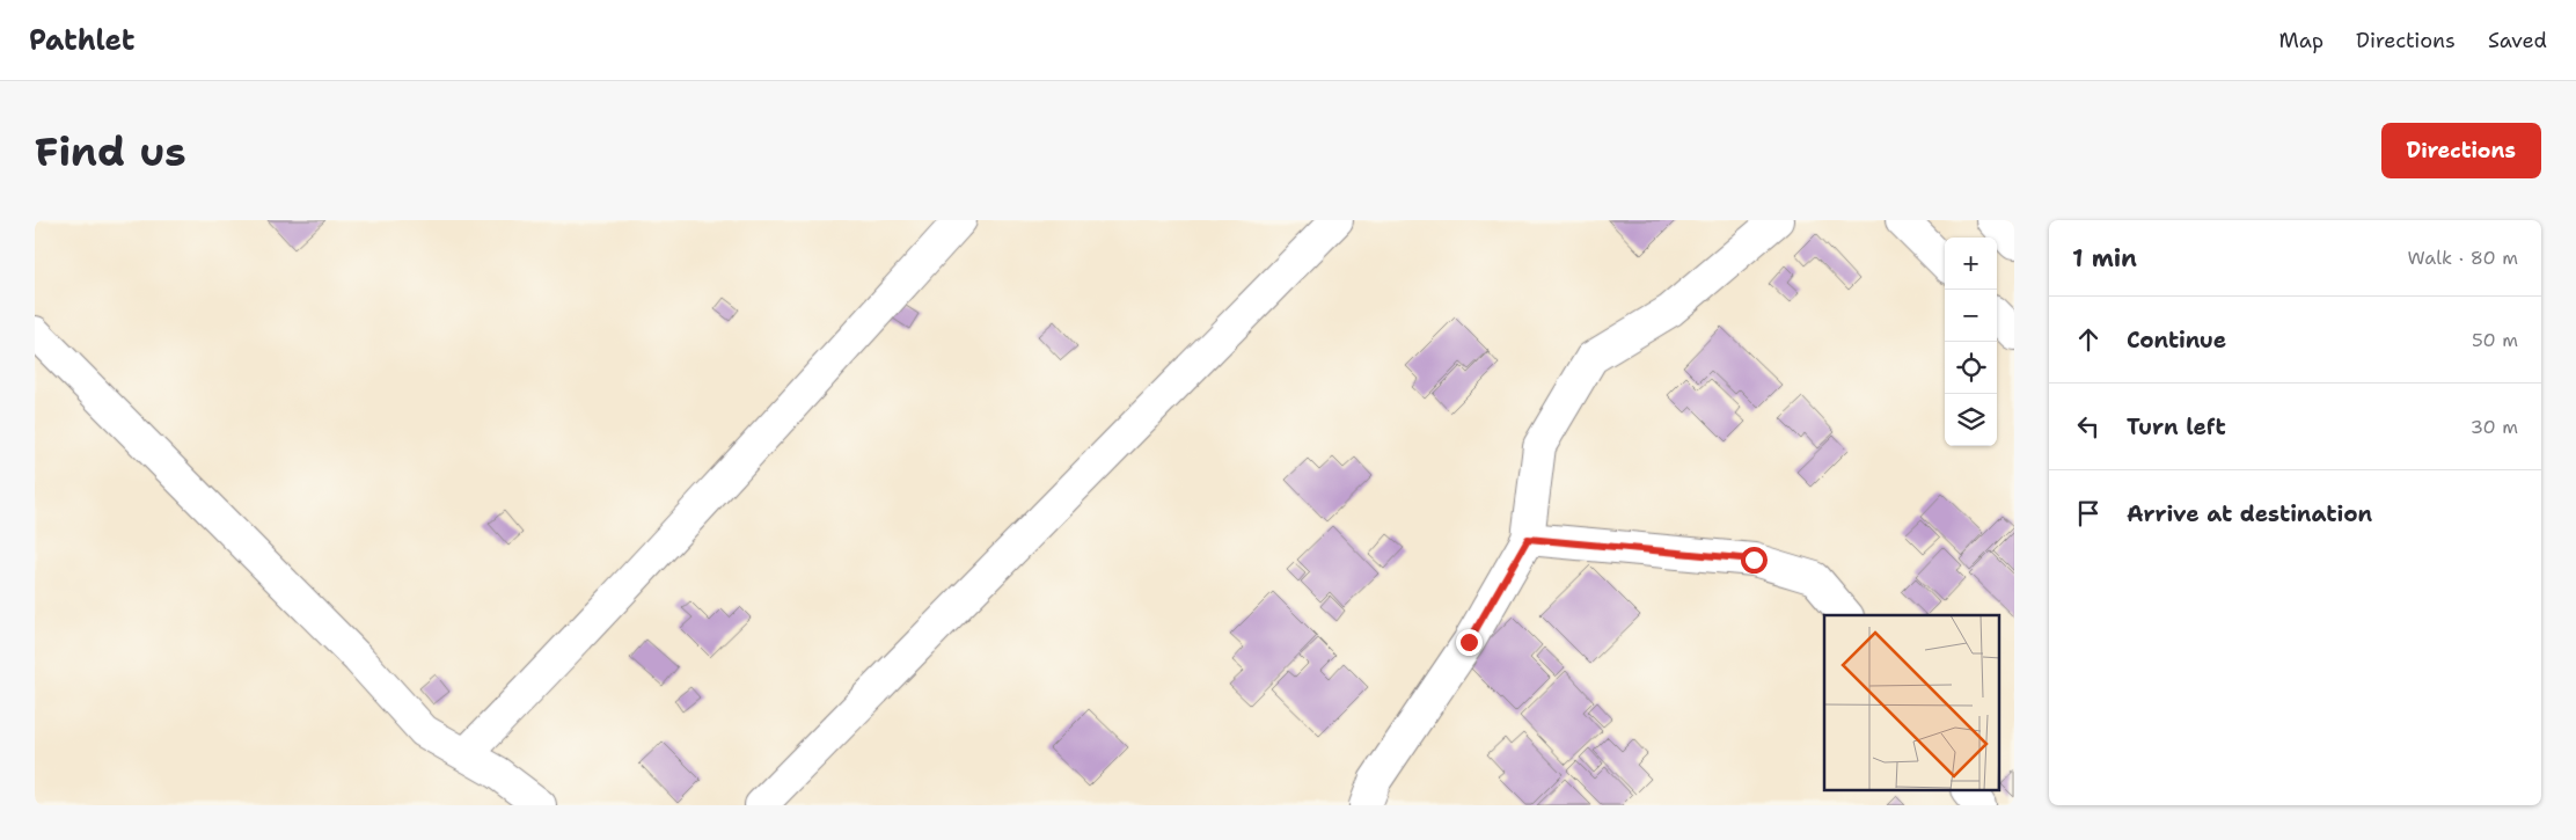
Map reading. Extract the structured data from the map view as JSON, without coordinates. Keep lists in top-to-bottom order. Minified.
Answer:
{"page":{"header":"Pathlet","nav":["Map","Directions","Saved"],"buttons":"Directions","title":"Find us","heading":["1 min","Walk · 80 m"],"map_buttons":["+","−"],"list":[["Continue","50 m"],["Turn left","30 m"],"Arrive at destination"]}}
